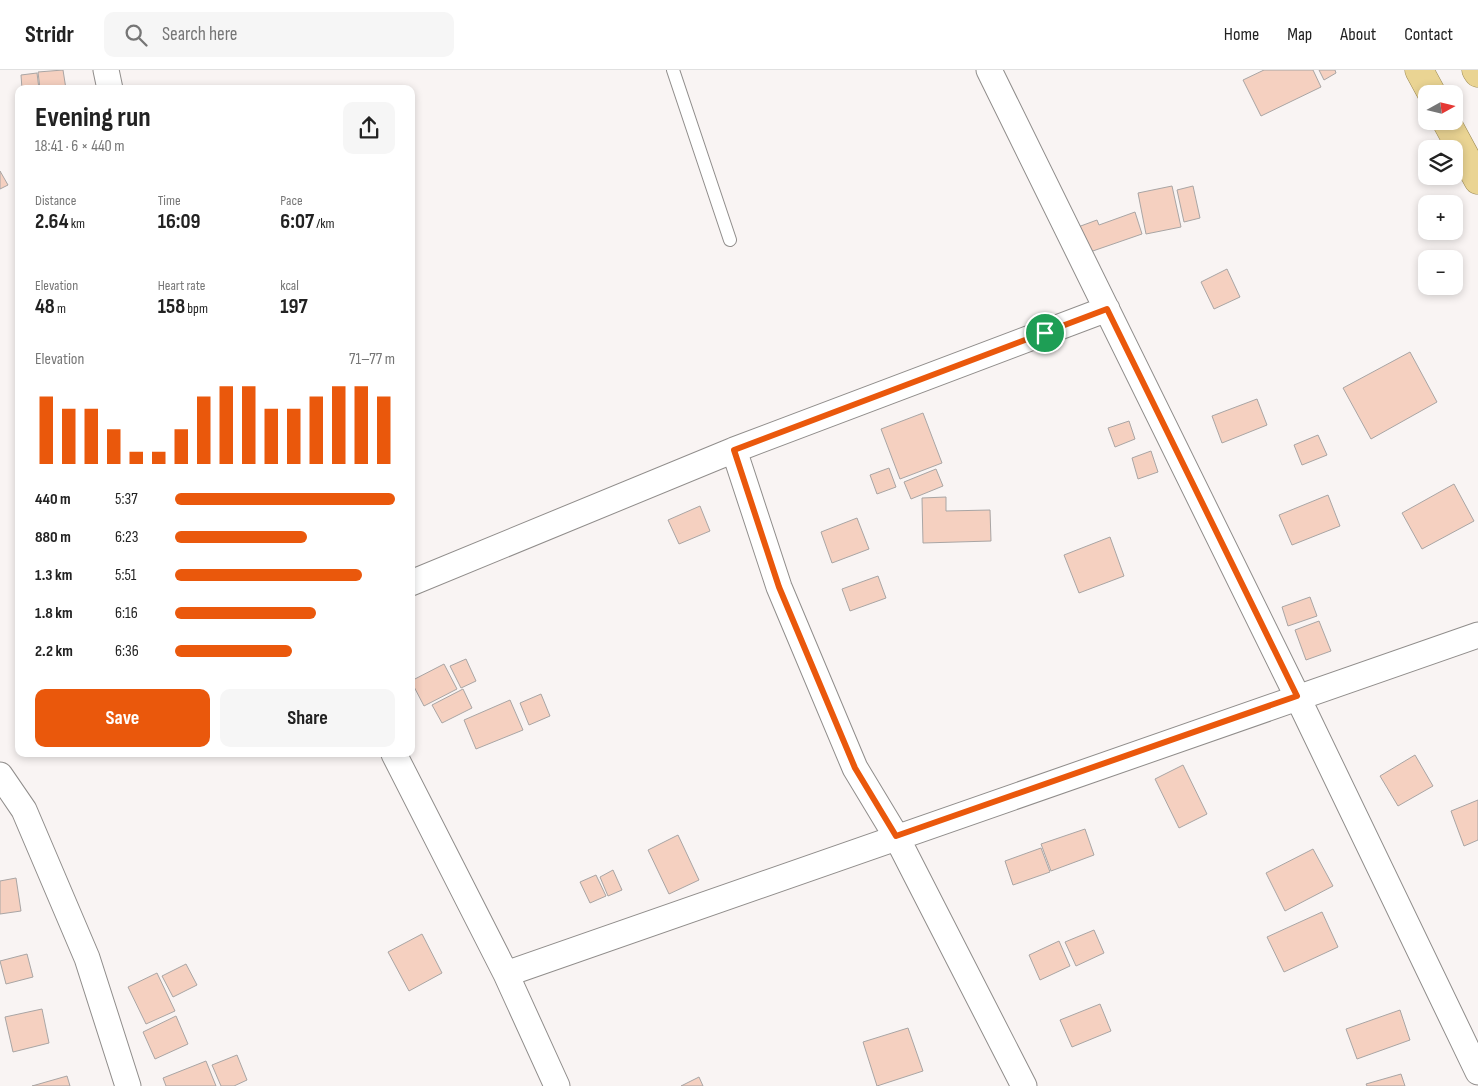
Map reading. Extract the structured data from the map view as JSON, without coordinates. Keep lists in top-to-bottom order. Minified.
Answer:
{"north":"right","page":{"header":"Stridr","search":"Search here","nav":["Home","Map","About","Contact"],"map_buttons":["+","−"],"heading":["Evening run","18:41 · 6 × 440 m"],"stats":[["Distance","2.64 km"],["Time","16:09"],["Pace","6:07 /km"],["Elevation","48 m"],["Heart rate","158 bpm"],["kcal","197"]],"chart":["Elevation","71–77 m"],"list":[{"name":"440 m","note":"5:37"},{"name":"880 m","note":"6:23"},{"name":"1.3 km","note":"5:51"},{"name":"1.8 km","note":"6:16"},{"name":"2.2 km","note":"6:36"}],"buttons":["Save","Share"]}}
